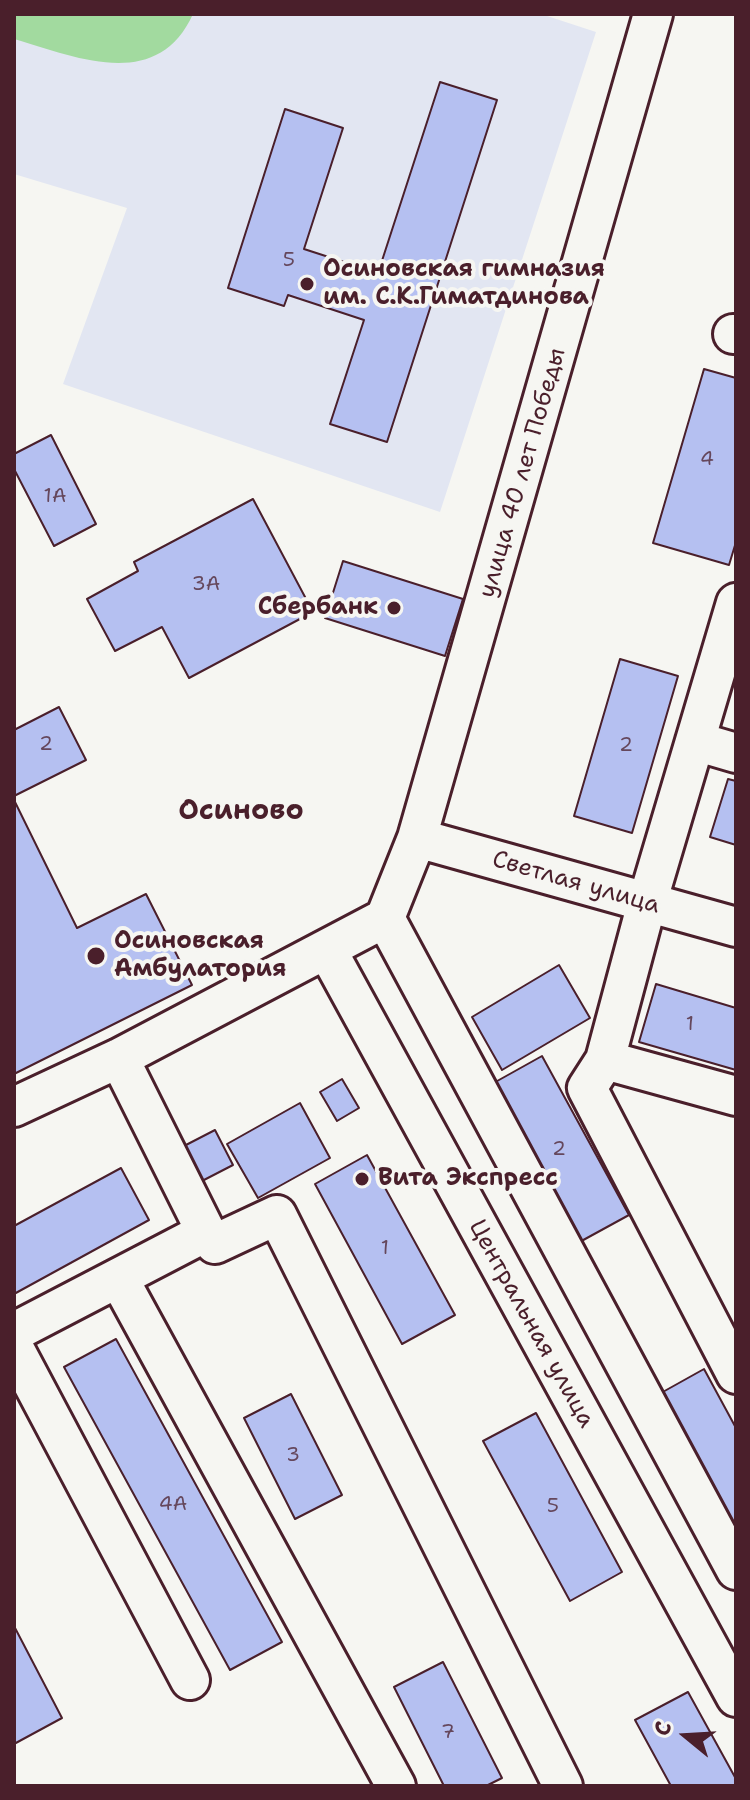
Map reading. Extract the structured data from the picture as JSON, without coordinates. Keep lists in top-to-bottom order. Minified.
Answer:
{"streets":{"street":["улица 40 лет Победы","Светлая улица","Центральная улица"]},"crossings":[["улица 40 лет Победы","Светлая улица"]],"districts":["Осиново"],"places":["Осиновская гимназия им. С.К.Гиматдинова","Сбербанк","Осиновская Амбулатория","Вита Экспресс"],"house_numbers":["5","4","1А","3А","2","2","1","2","1","3","4А","5","7"],"north":"left"}
